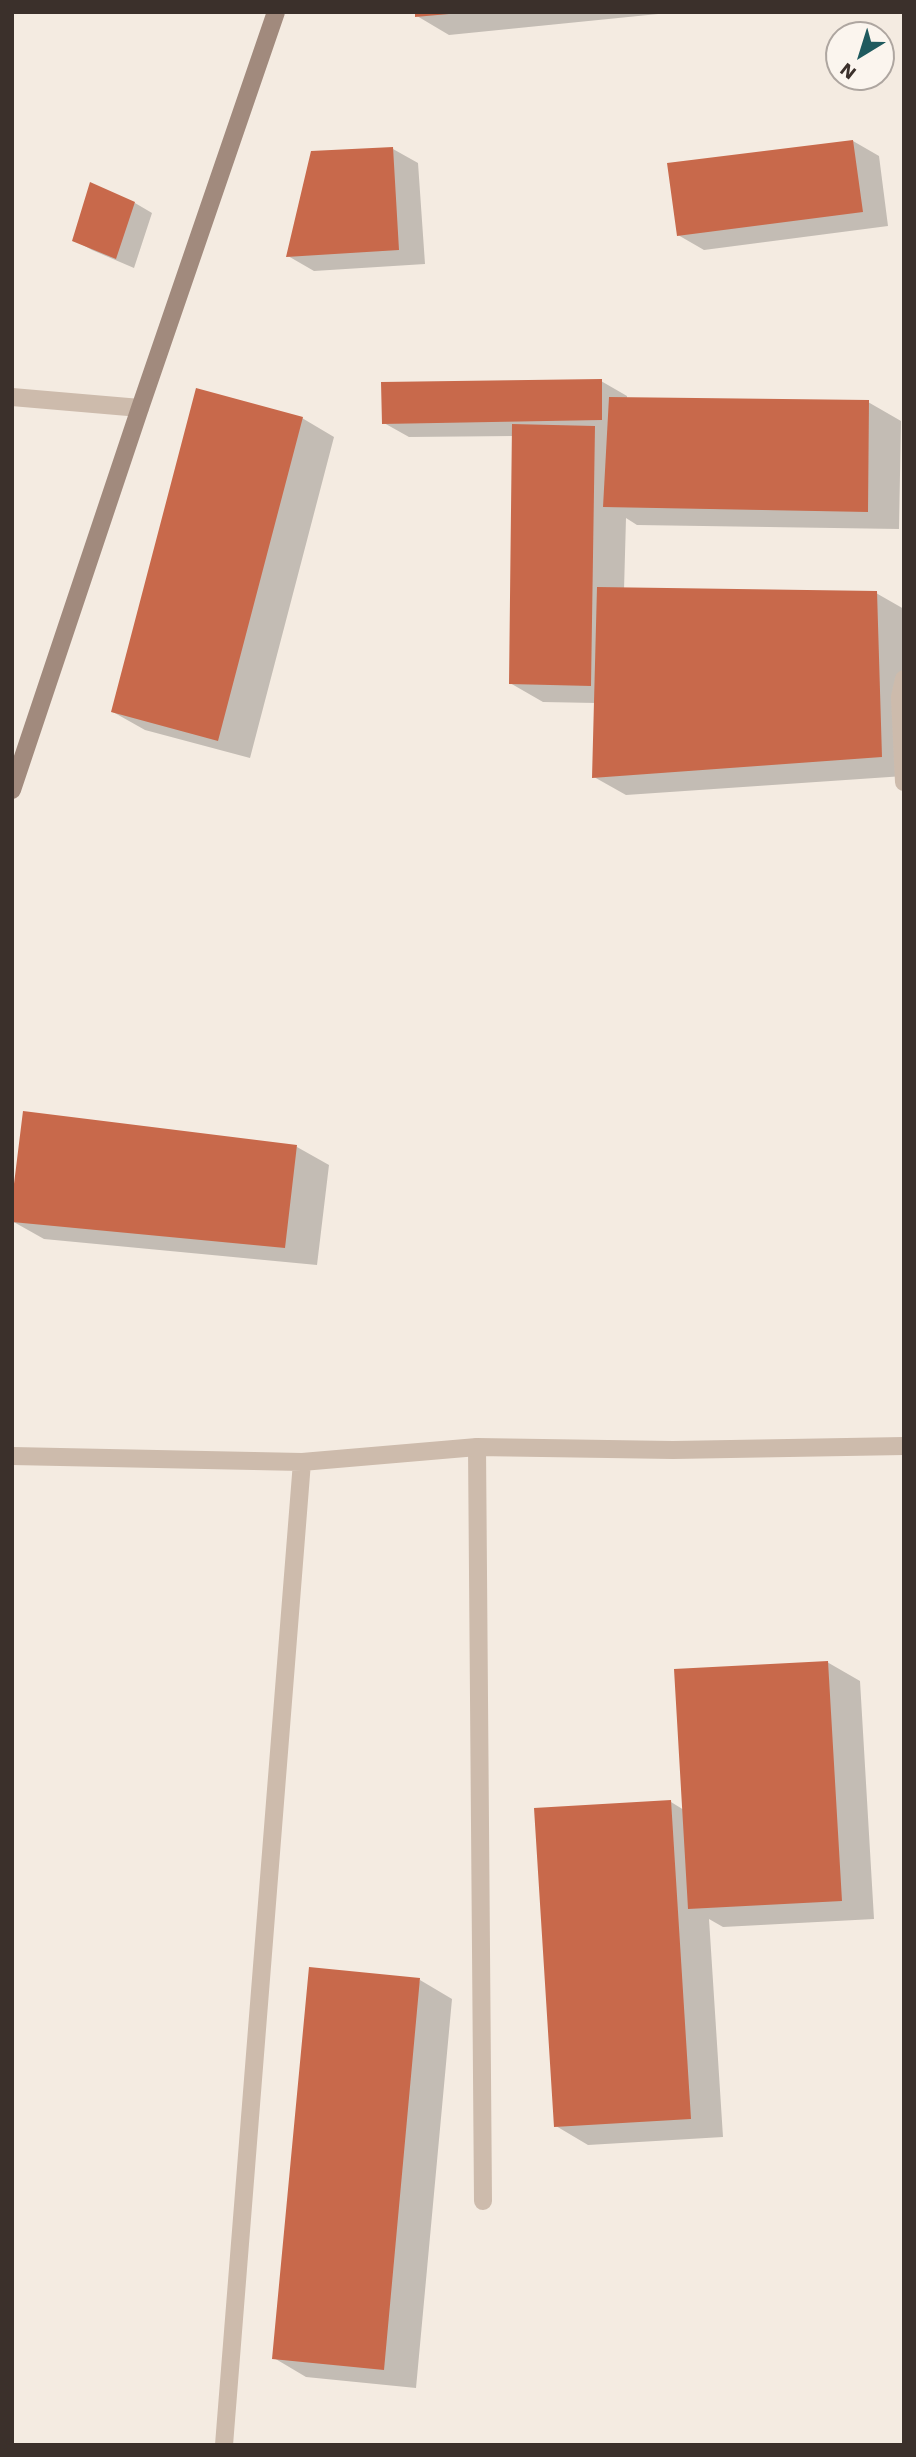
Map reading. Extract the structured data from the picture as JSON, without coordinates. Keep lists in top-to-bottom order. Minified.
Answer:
{"north":"bottom left"}
